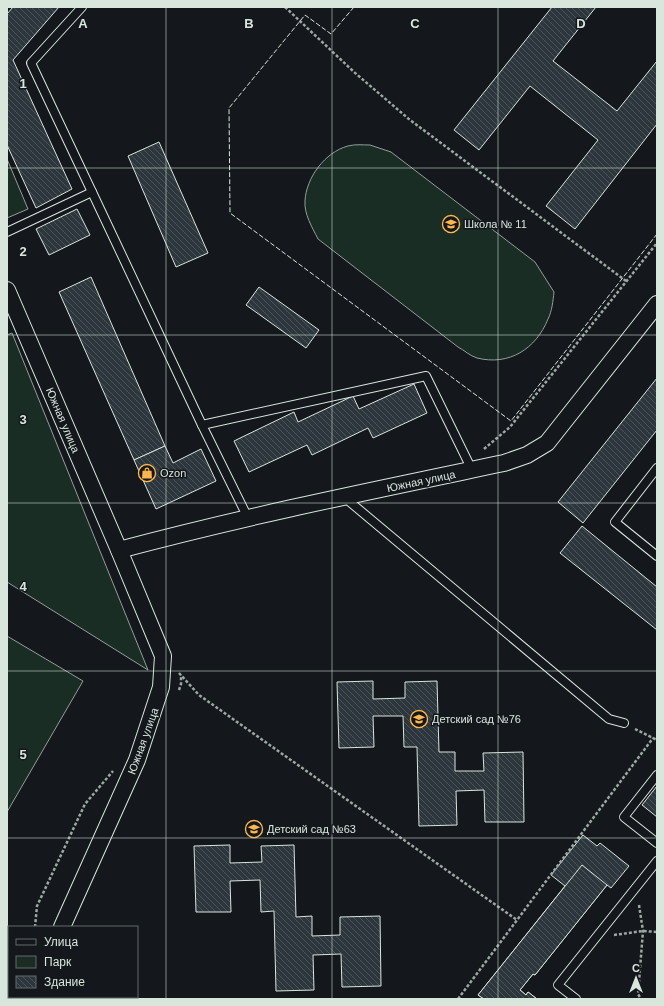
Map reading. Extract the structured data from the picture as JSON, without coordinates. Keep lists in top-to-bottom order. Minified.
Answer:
{"streets":{"street":["Южная улица"]},"places":{"school or university":["Школа № 11","Детский сад №76","Детский сад №63"],"shop":["Ozon"]},"legend":["Улица","Парк","Здание"],"north":"top","grid":{"columns":["A","B","C","D"],"rows":["1","2","3","4","5"]}}
